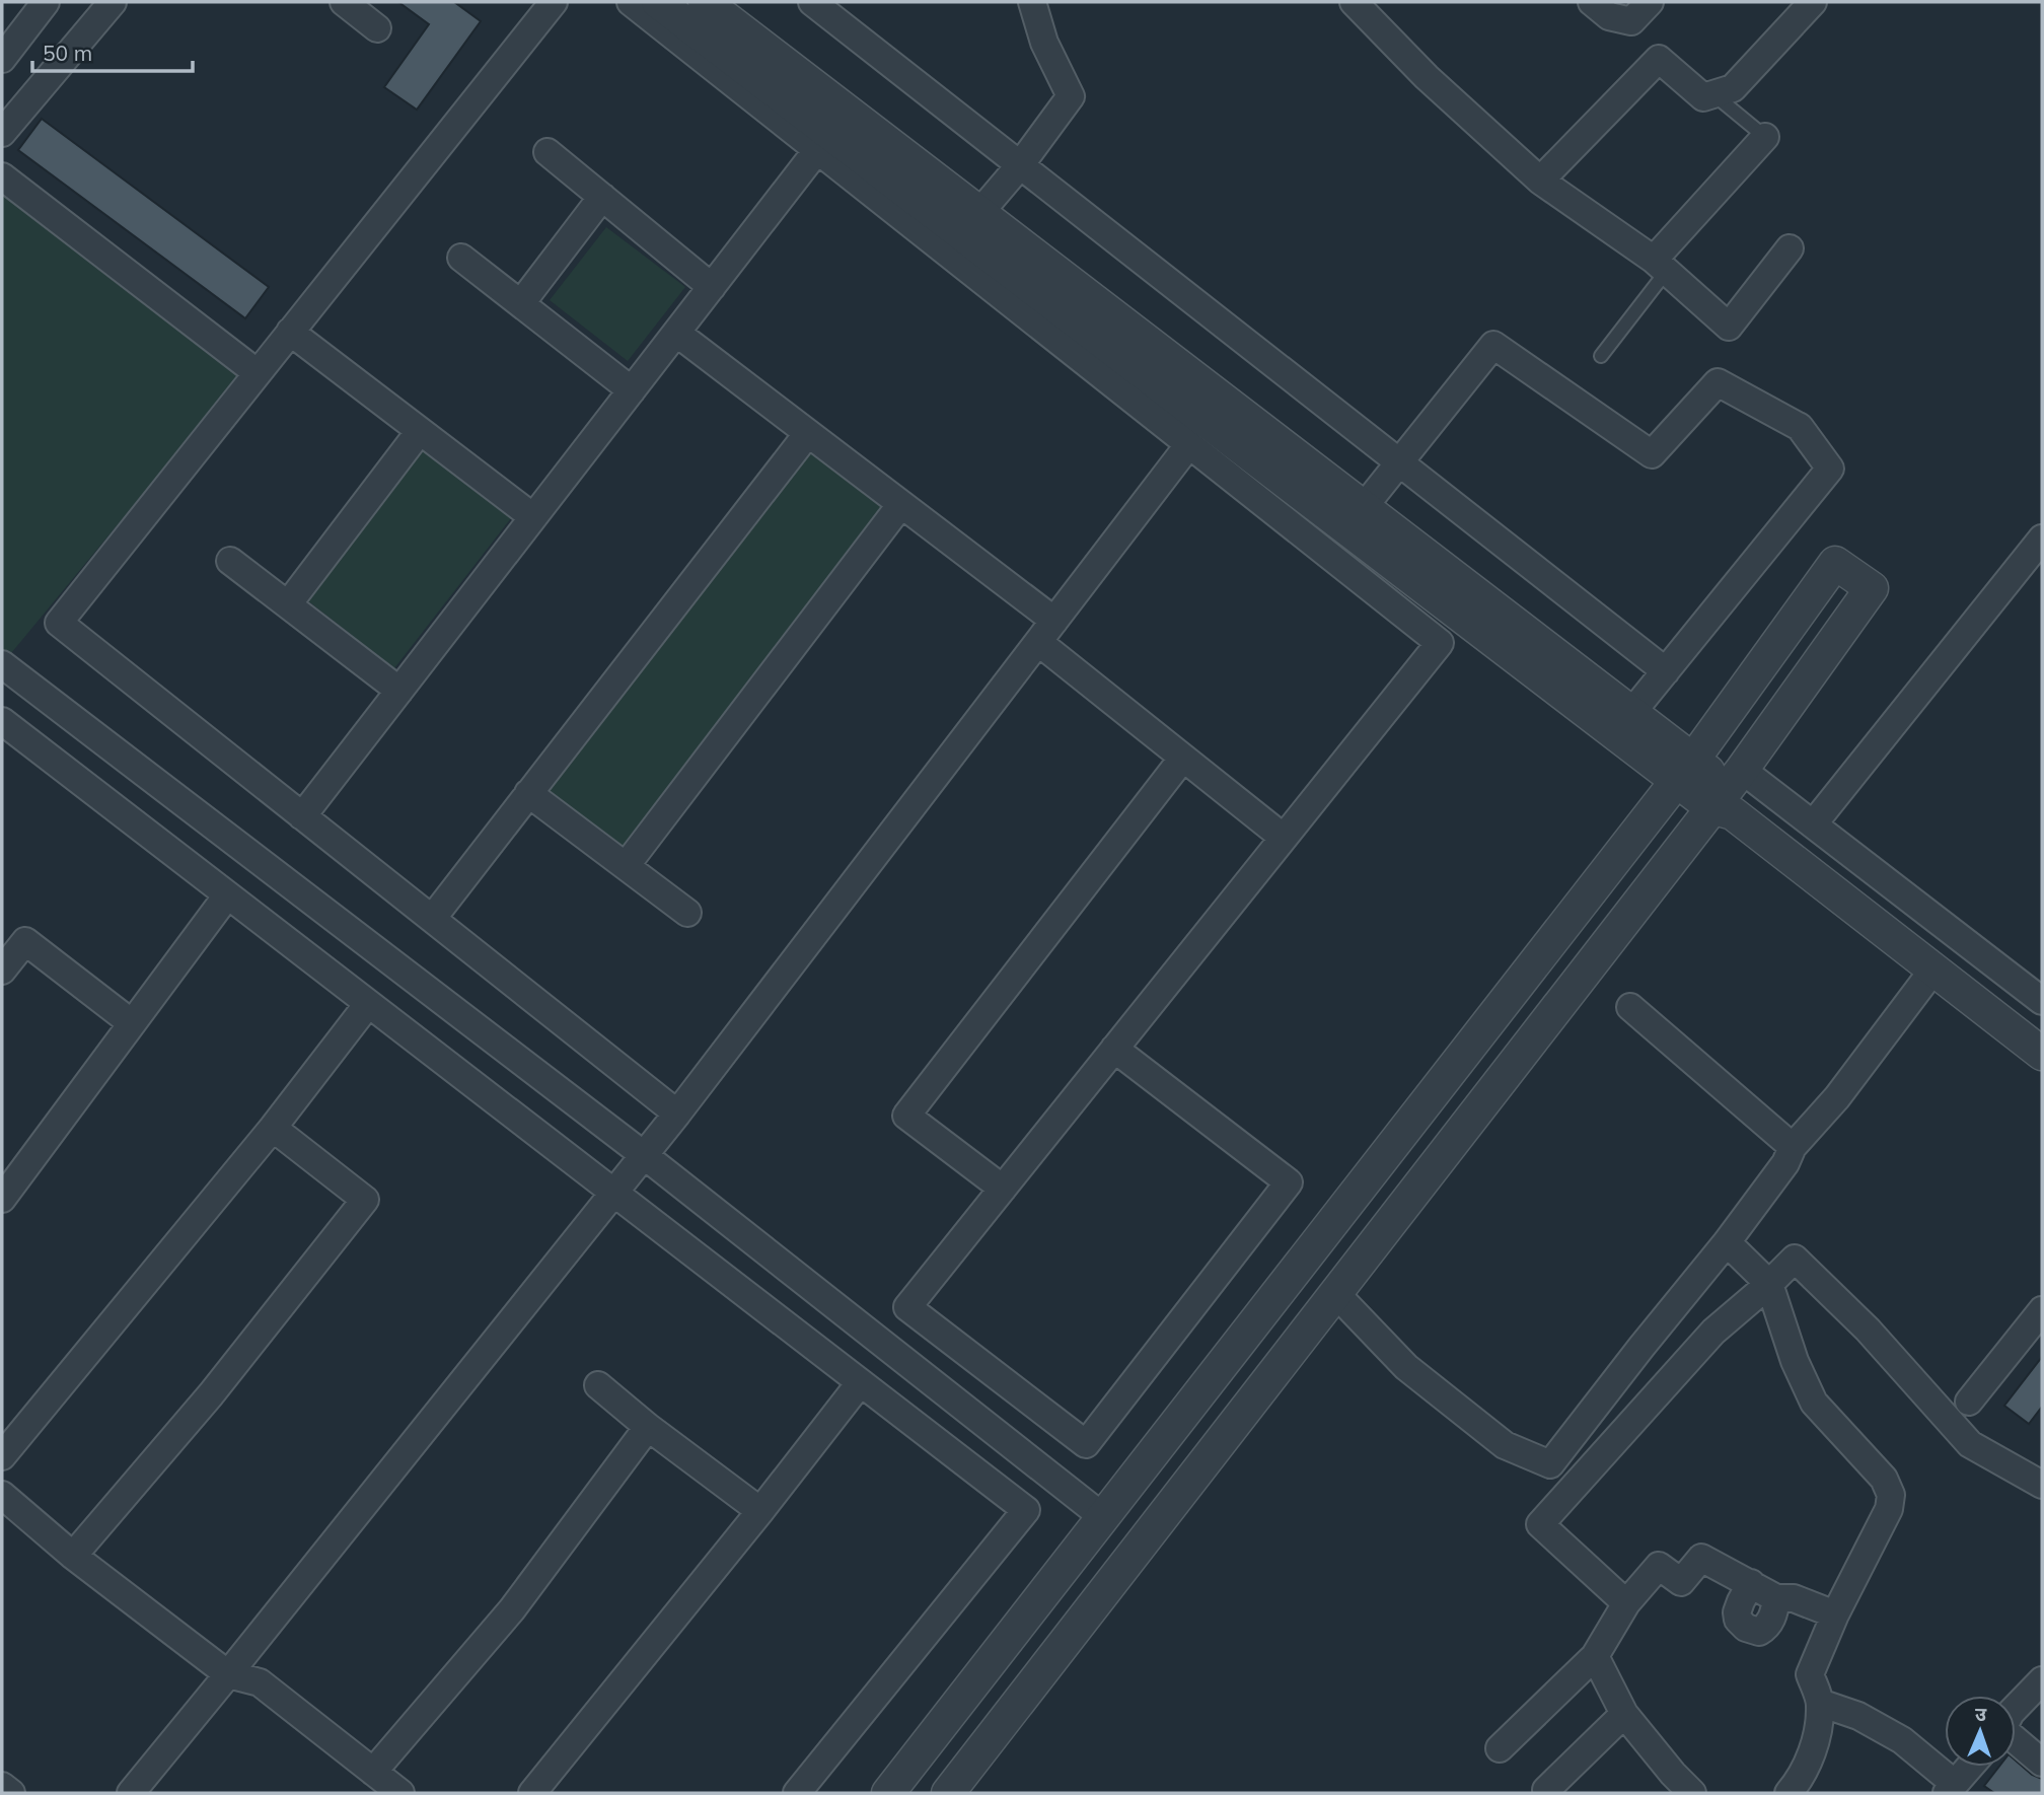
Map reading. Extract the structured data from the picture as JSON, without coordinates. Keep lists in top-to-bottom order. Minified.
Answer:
{"scale_bar":"50 m","north":"top"}
